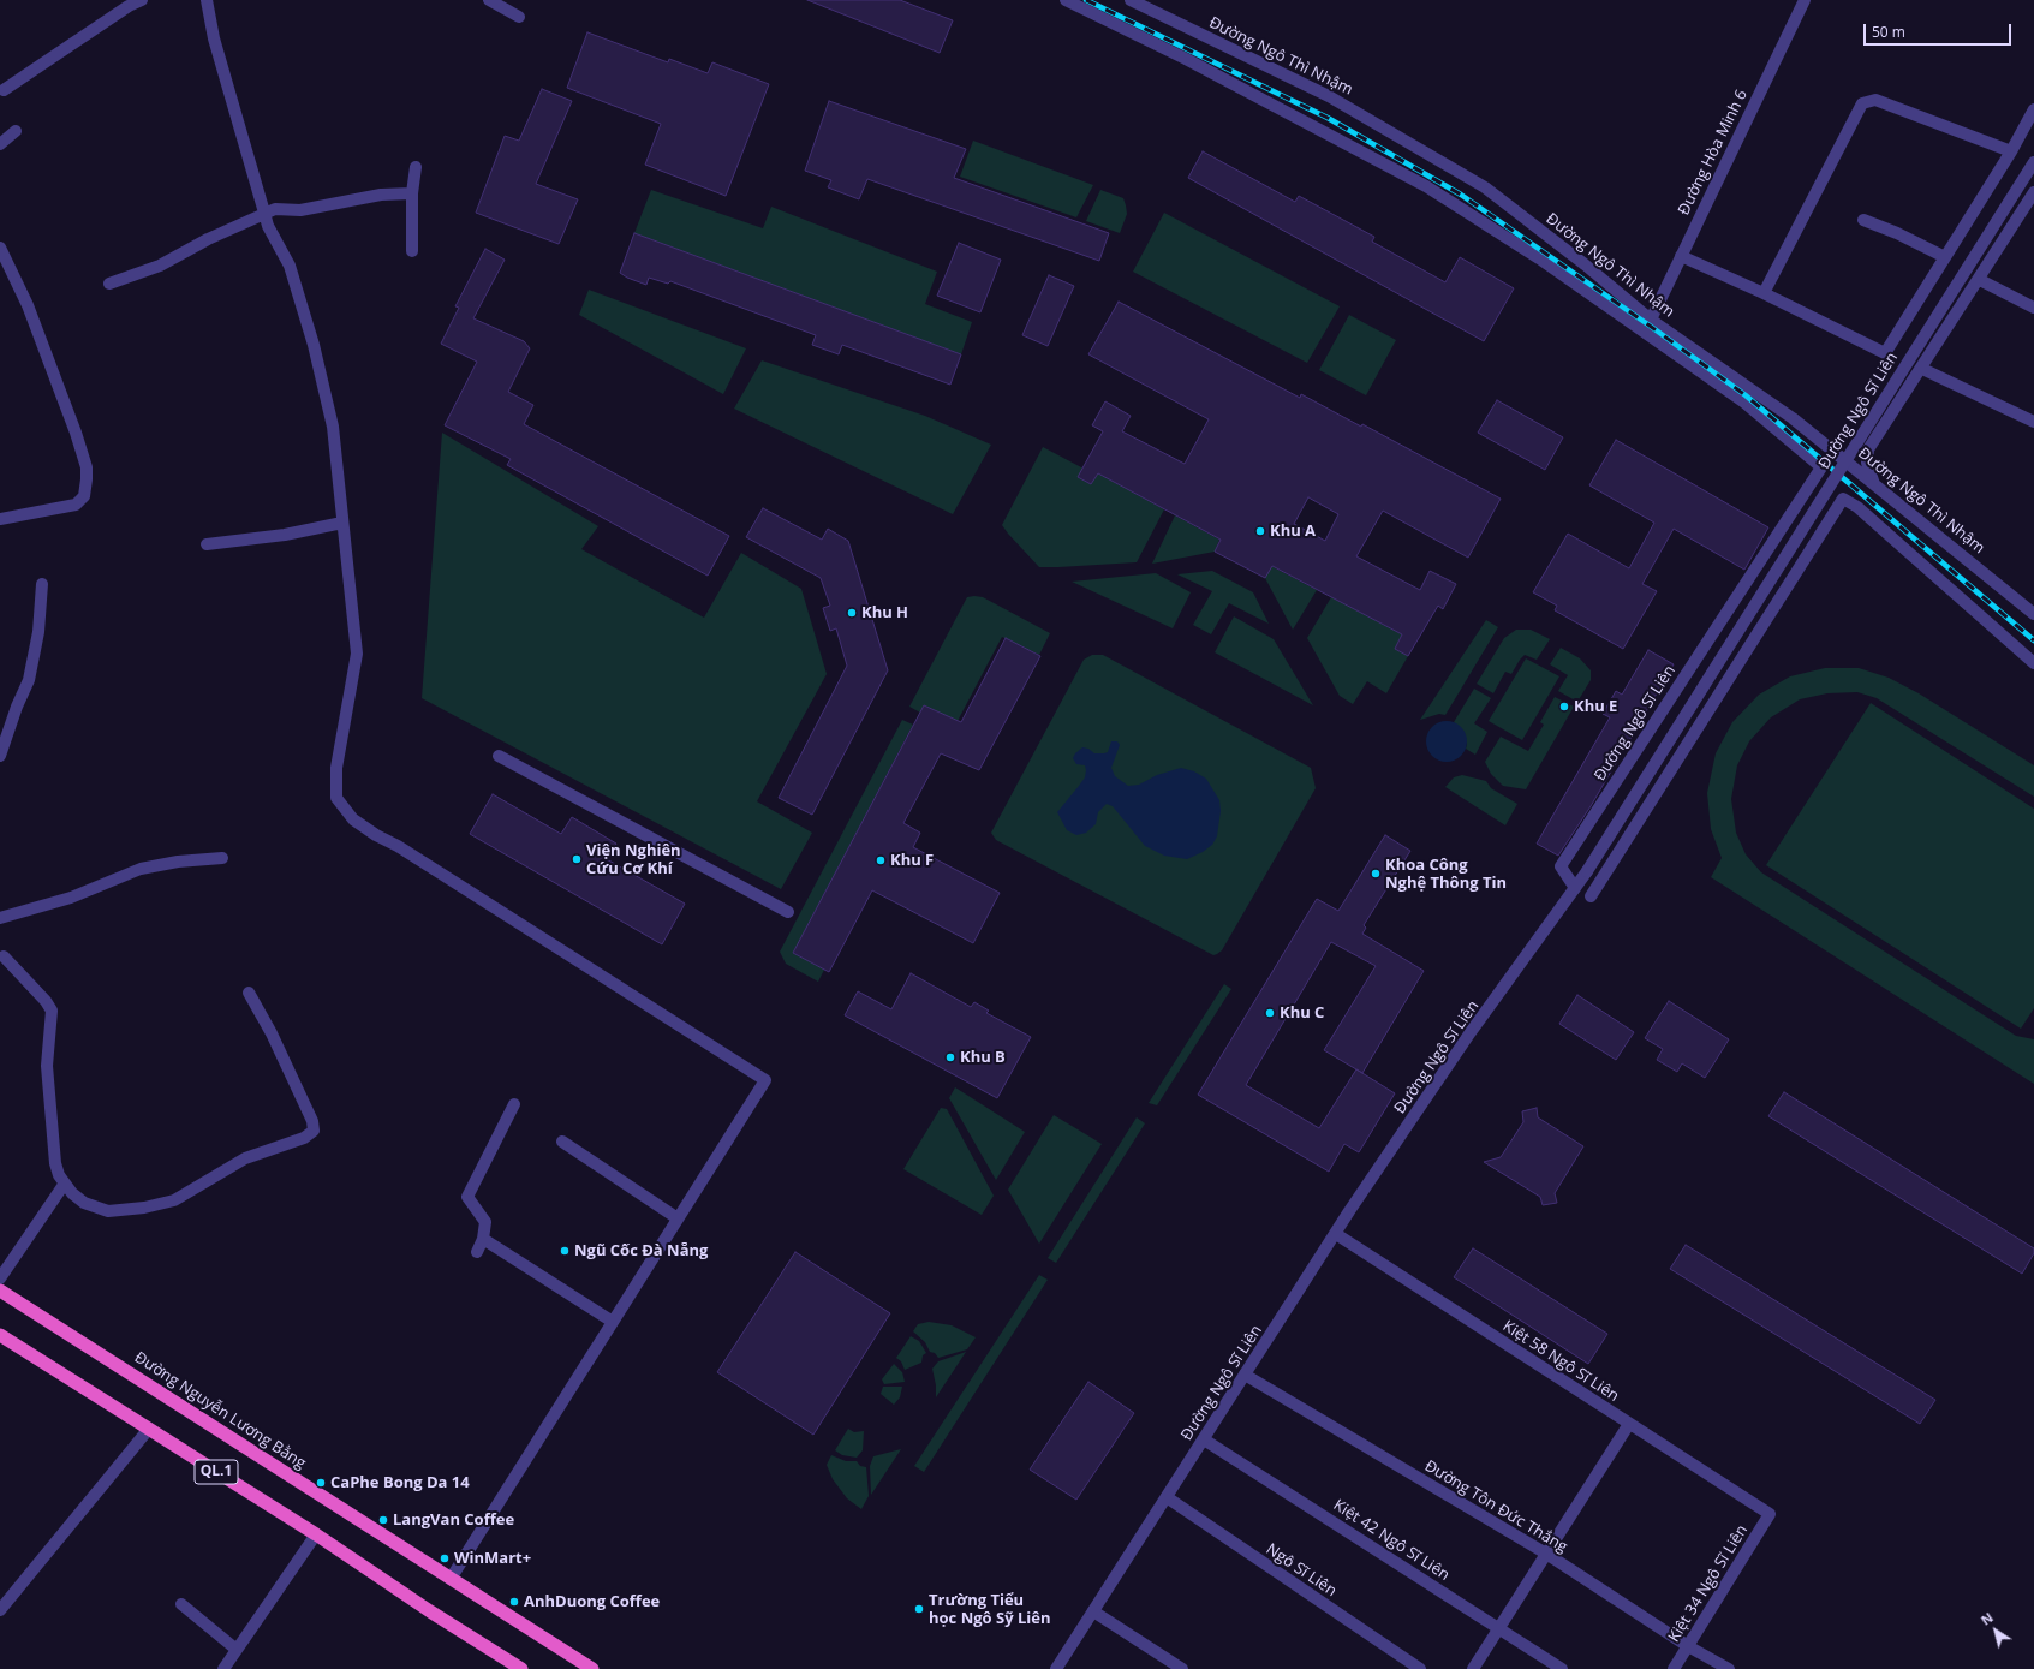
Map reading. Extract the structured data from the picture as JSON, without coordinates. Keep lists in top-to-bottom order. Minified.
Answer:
{"streets":{"highway":["Đường Nguyễn Lương Bằng","QL.1"],"street":["Đường Ngô Thì Nhậm","Đường Hòa Minh 6","Đường Ngô Sĩ Liên","Kiệt 58 Ngô Sĩ Liên","Đường Tôn Đức Thắng","Kiệt 42 Ngô Sĩ Liên","Ngô Sĩ Liên","Kiệt 34 Ngô Sĩ Liên"]},"crossings":[["Đường Ngô Thì Nhậm","Đường Hòa Minh 6"],["Đường Ngô Sĩ Liên","Kiệt 58 Ngô Sĩ Liên"],["Đường Ngô Sĩ Liên","Đường Tôn Đức Thắng"],["Đường Ngô Sĩ Liên","Kiệt 42 Ngô Sĩ Liên"],["Đường Ngô Sĩ Liên","Ngô Sĩ Liên"],["Kiệt 58 Ngô Sĩ Liên","Kiệt 34 Ngô Sĩ Liên"],["Đường Tôn Đức Thắng","Kiệt 34 Ngô Sĩ Liên"]],"places":["Khu A","Khu H","Khu E","Viện Nghiên Cứu Cơ Khí","Khu F","Khoa Công Nghệ Thông Tin","Khu C","Khu B","Ngũ Cốc Đà Nẵng","CaPhe Bong Da 14","LangVan Coffee","WinMart+","AnhDuong Coffee","Trường Tiểu học Ngô Sỹ Liên"],"scale_bar":"50 m","north":"top left"}
